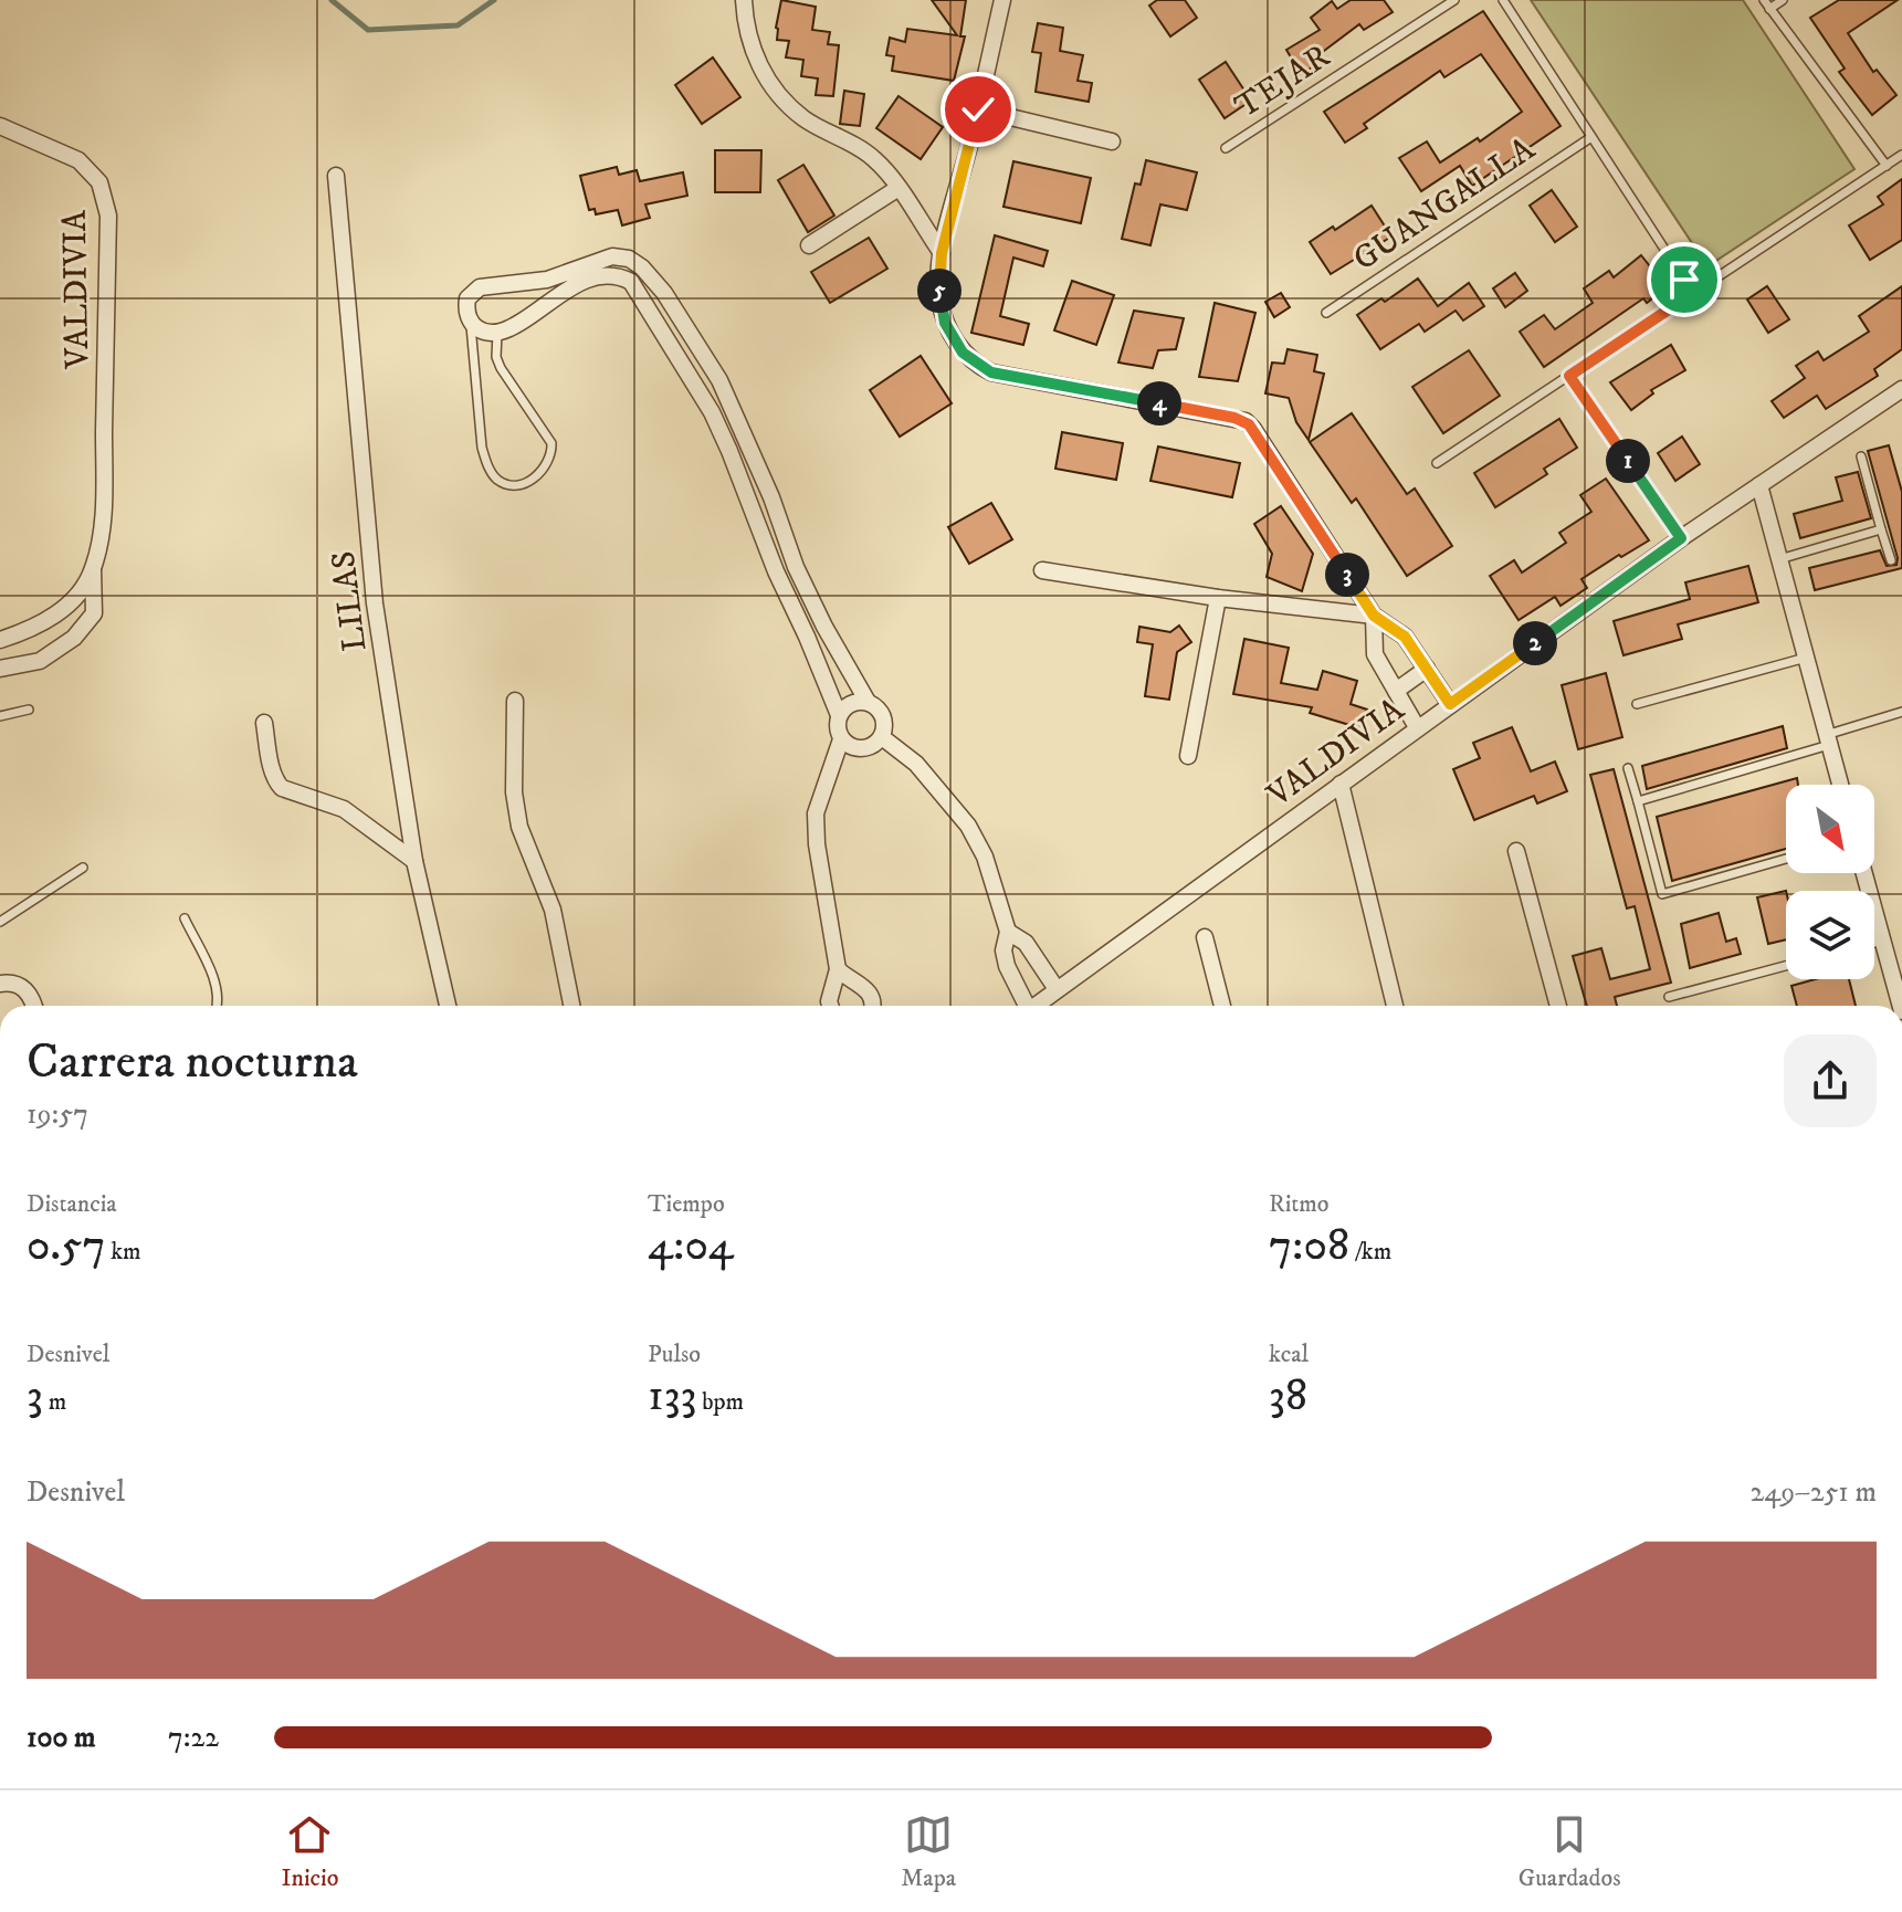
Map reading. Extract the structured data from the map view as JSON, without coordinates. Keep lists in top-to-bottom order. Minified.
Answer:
{"streets":{"street":["VALDIVIA","LILAS"],"lane":["TEJAR","GUANGALLA"]},"north":"bottom right","page":{"pins":["5","4","1","3","2"],"heading":["Carrera nocturna","19:57"],"stats":[["Distancia","0.57 km"],["Tiempo","4:04"],["Ritmo","7:08 /km"],["Desnivel","3 m"],["Pulso","133 bpm"],["kcal","38"]],"chart":["Desnivel","249–251 m"],"list":[{"name":"100 m","note":"7:22"}],"tabs":["Inicio","Mapa","Guardados"]}}
